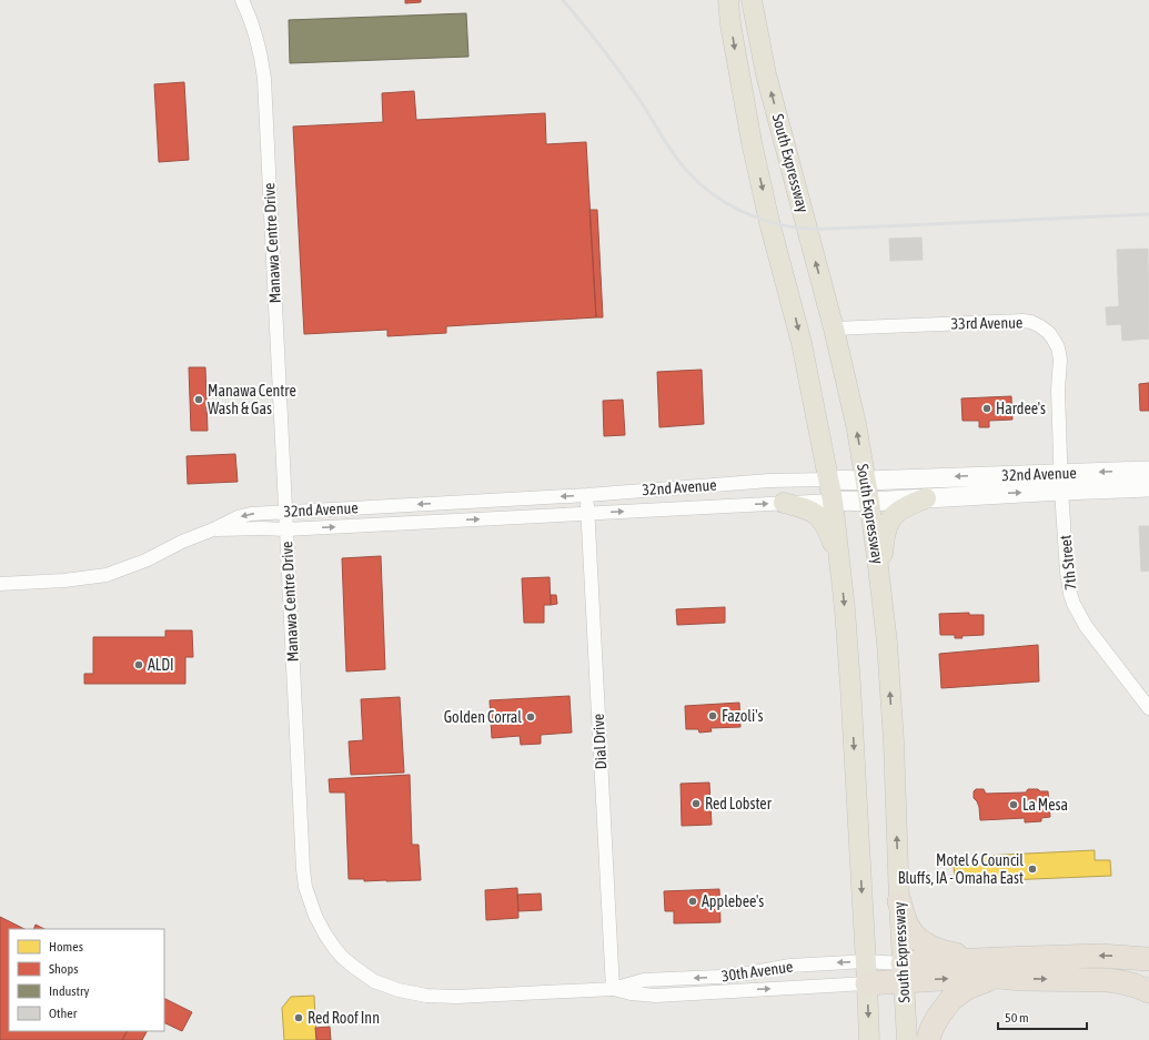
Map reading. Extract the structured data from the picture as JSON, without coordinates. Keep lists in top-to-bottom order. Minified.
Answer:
{"streets":{"main road":["South Expressway"],"street":["Manawa Centre Drive","33rd Avenue","32nd Avenue","7th Street","Dial Drive","30th Avenue"]},"crossings":[["South Expressway","33rd Avenue"],["South Expressway","32nd Avenue"],["South Expressway","30th Avenue"],["Manawa Centre Drive","32nd Avenue"],["Manawa Centre Drive","30th Avenue"],["33rd Avenue","32nd Avenue"],["33rd Avenue","7th Street"],["32nd Avenue","7th Street"],["32nd Avenue","Dial Drive"],["Dial Drive","30th Avenue"]],"places":["Manawa Centre Wash & Gas","Hardee's","ALDI","Fazoli's","Golden Corral","Red Lobster","La Mesa","Motel 6 Council Bluffs, IA - Omaha East","Applebee's","Red Roof Inn"],"legend":["Homes","Shops","Industry","Other"],"scale_bar":"50 m"}
